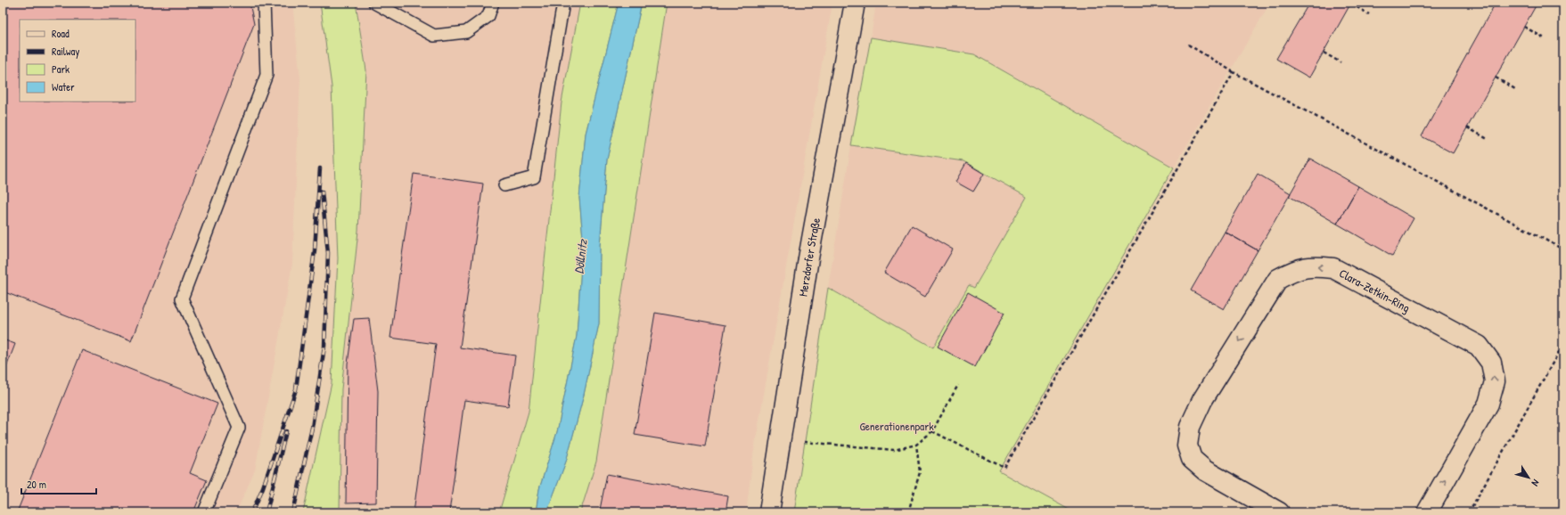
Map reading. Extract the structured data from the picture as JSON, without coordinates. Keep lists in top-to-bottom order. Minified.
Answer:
{"streets":{"street":["Merzdorfer Straße","Clara-Zetkin-Ring"]},"water":["Döllnitz"],"parks":["Generationenpark"],"legend":["Road","Railway","Park","Water"],"scale_bar":"20 m","north":"bottom right"}
